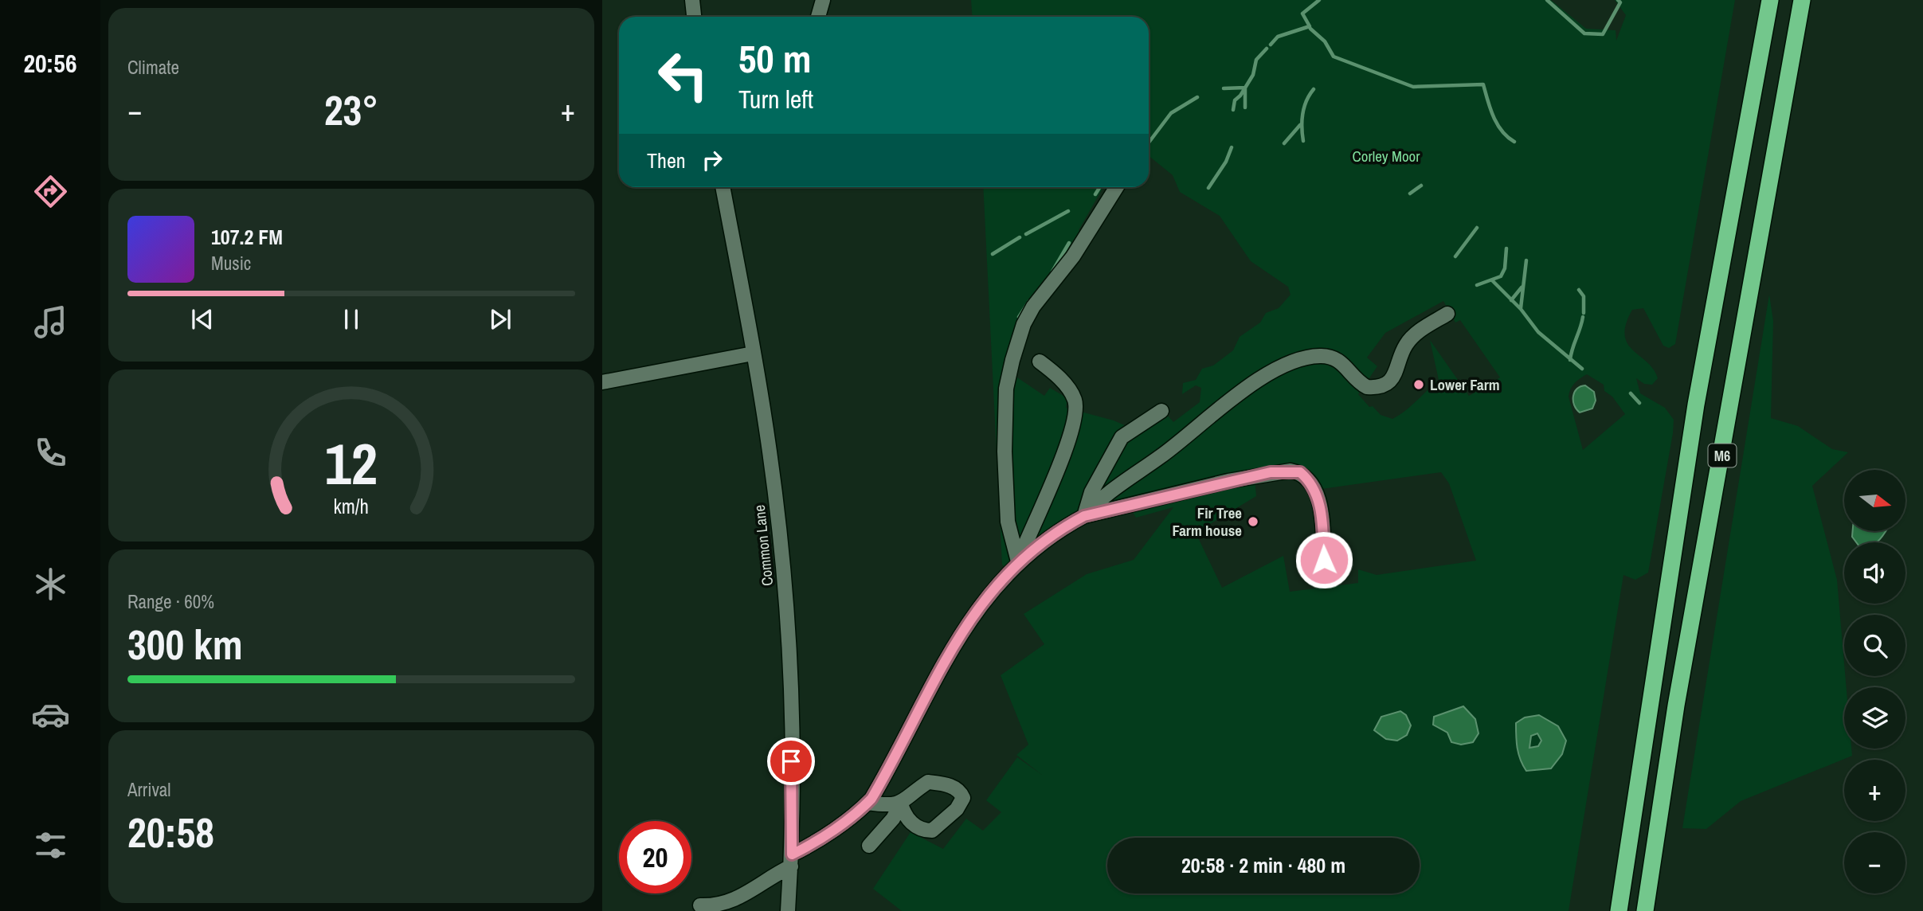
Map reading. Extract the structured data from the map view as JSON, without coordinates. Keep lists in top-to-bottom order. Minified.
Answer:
{"streets":{"highway":["M6"],"street":["Common Lane"]},"parks":["Corley Moor"],"places":["Lower Farm","Fir Tree Farm house"],"north":"right","page":{"tabs":"20:56","tile":["Climate",["Range · 60%","300 km"],["Arrival","20:58"]],"turn":["50 m","Turn left"],"heat":["−","23°","+"],"then":"Then","song":["107.2 FM","Music"],"map_buttons":["+","−"],"limit":"20","trip":"20:58 · 2 min · 480 m","gauge":["12","km/h"]}}
